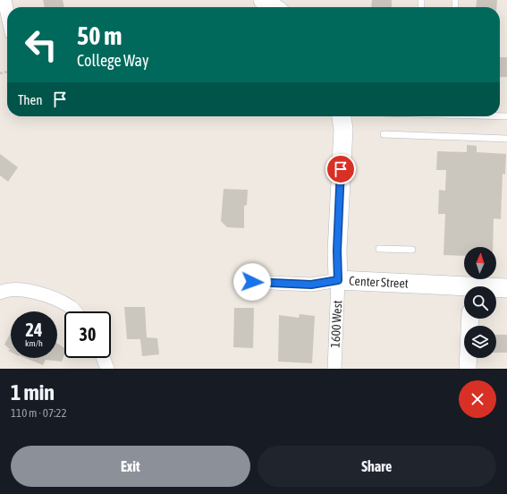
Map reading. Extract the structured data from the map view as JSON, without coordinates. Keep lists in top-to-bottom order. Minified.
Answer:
{"streets":{"main road":["Center Street"],"street":["1600 West"]},"crossings":[["Center Street","1600 West"]],"north":"top","page":{"turn":["50 m","College Way"],"then":"Then","speed":"24 km/h","limit":"30","heading":["1 min","110 m · 07:22"],"buttons":["Exit","Share"]}}
